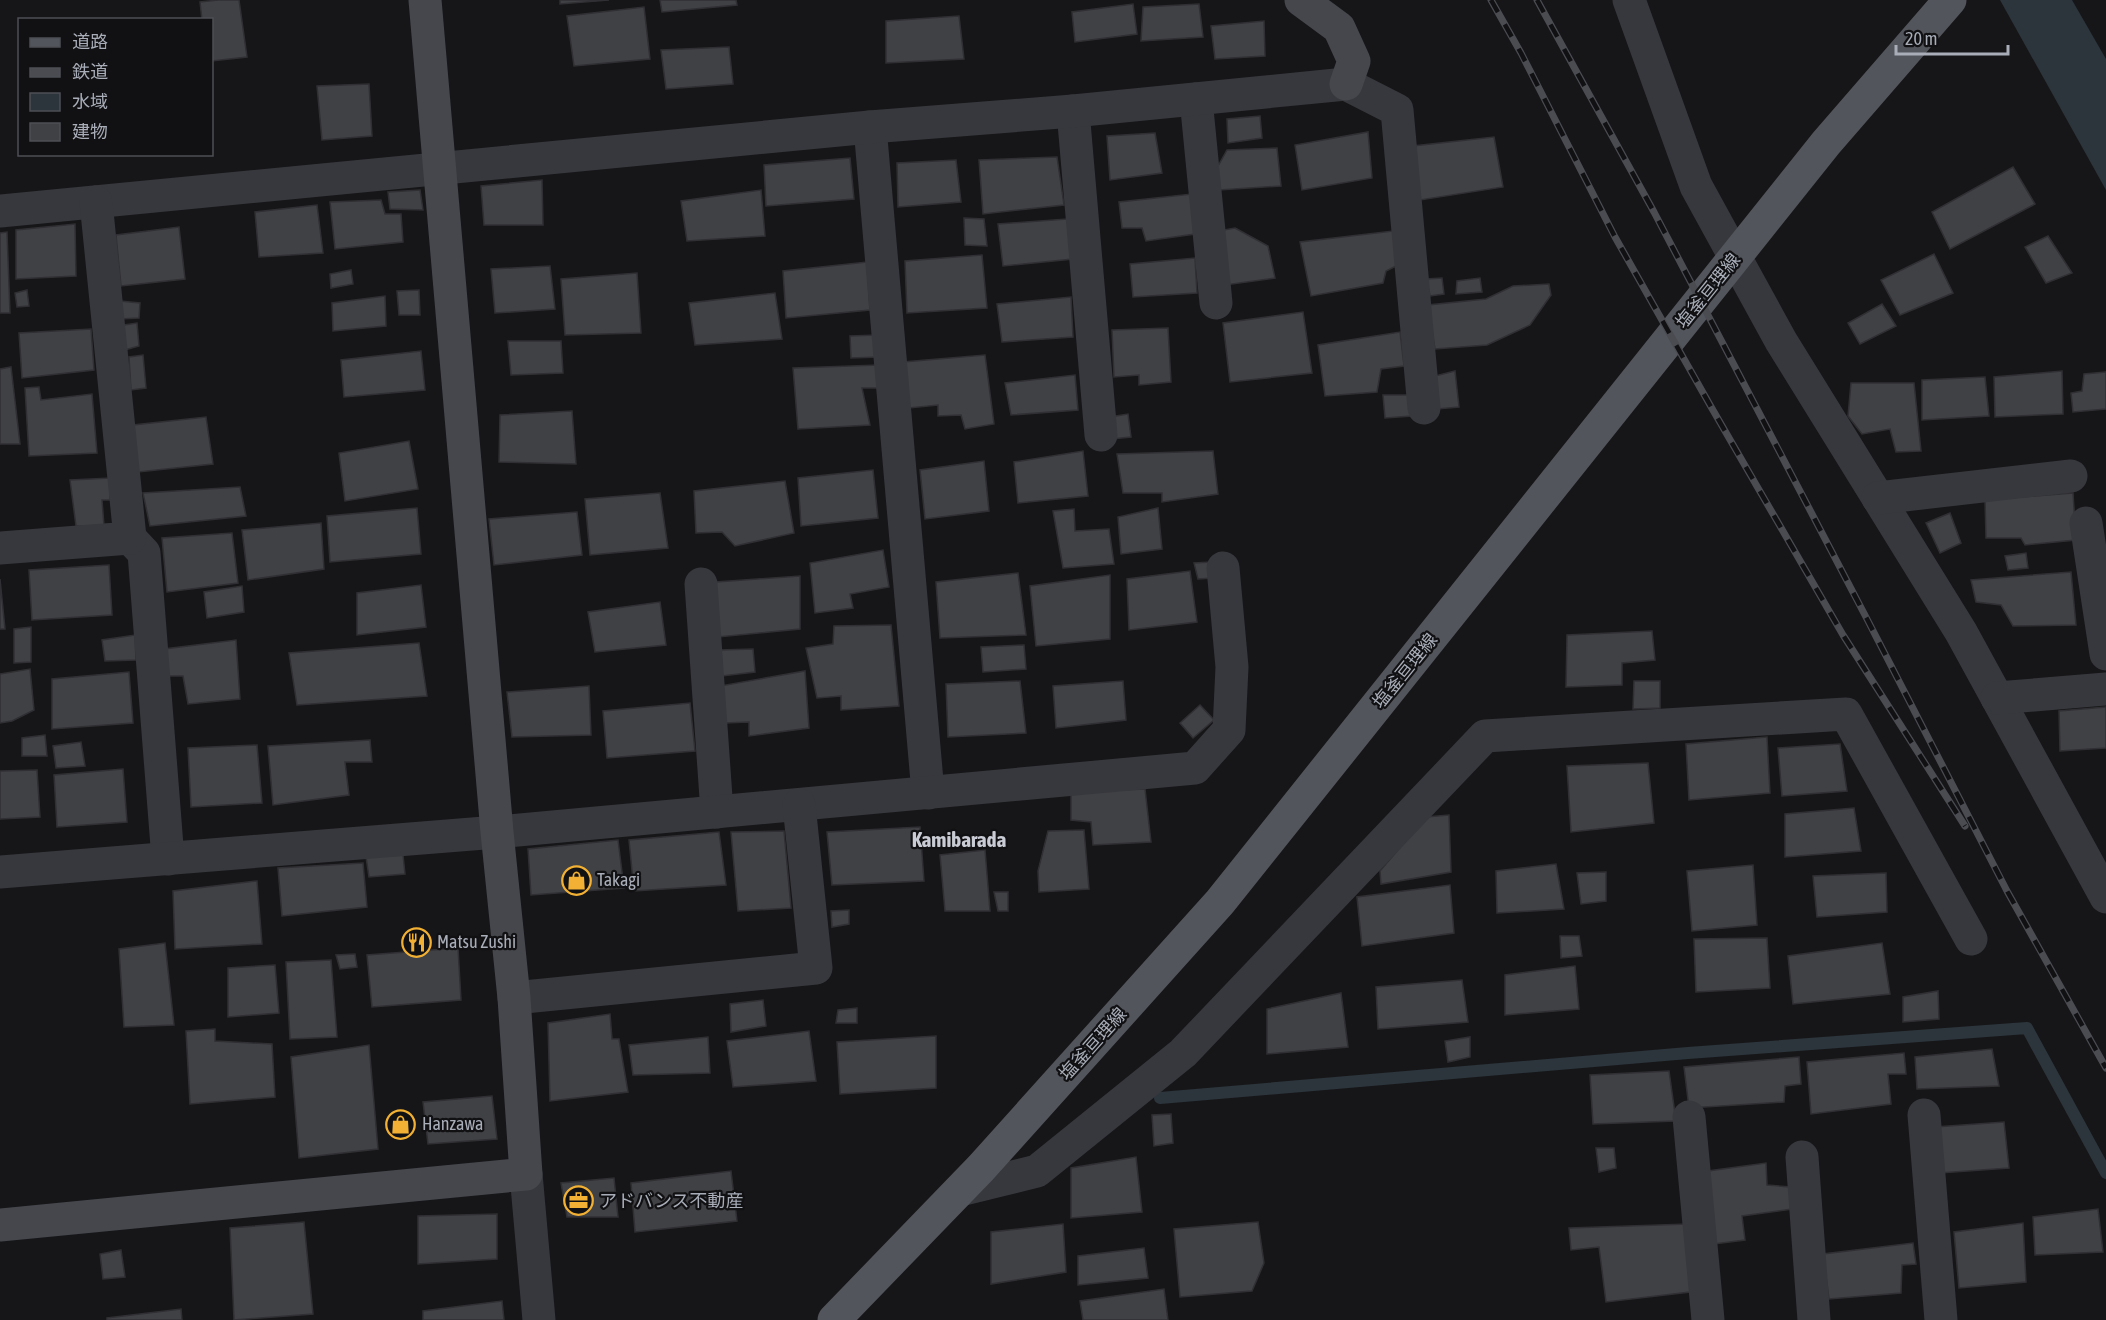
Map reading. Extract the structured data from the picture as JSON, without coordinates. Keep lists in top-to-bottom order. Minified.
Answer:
{"streets":{"main road":["塩釜亘理線"]},"districts":["Kamibarada"],"places":{"shop":["Takagi","Hanzawa"],"restaurant":["Matsu Zushi"],"office":["アドバンス不動産"]},"legend":["道路","鉄道","水域","建物"],"scale_bar":"20 m"}
